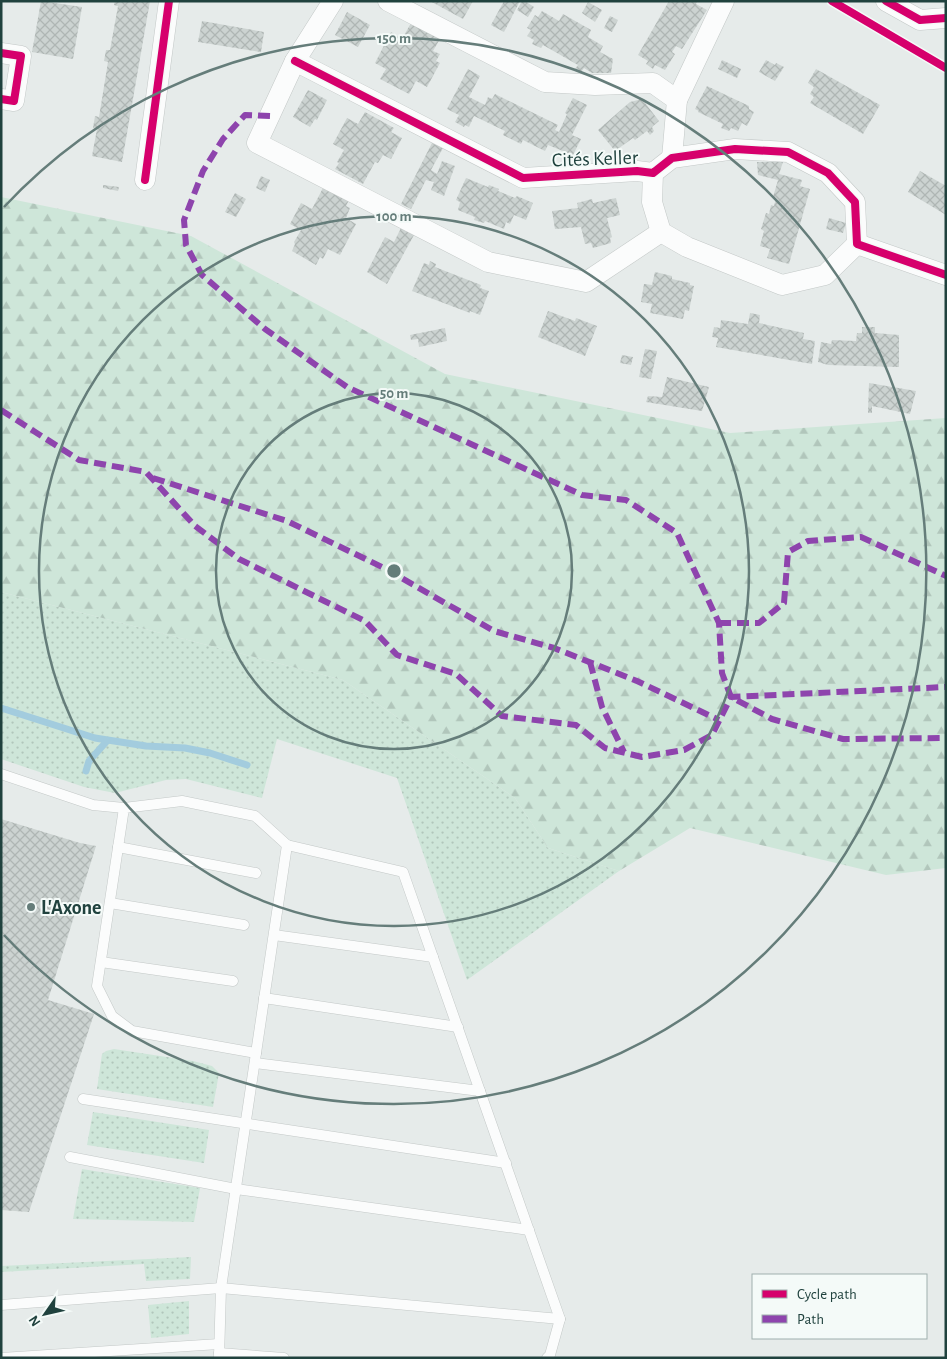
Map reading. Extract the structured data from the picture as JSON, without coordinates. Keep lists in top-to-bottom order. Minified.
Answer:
{"streets":{"street":["Cités Keller"]},"places":["L'Axone"],"legend":["Cycle path","Path"],"north":"bottom left","rings":["150 m","100 m","50 m"]}
